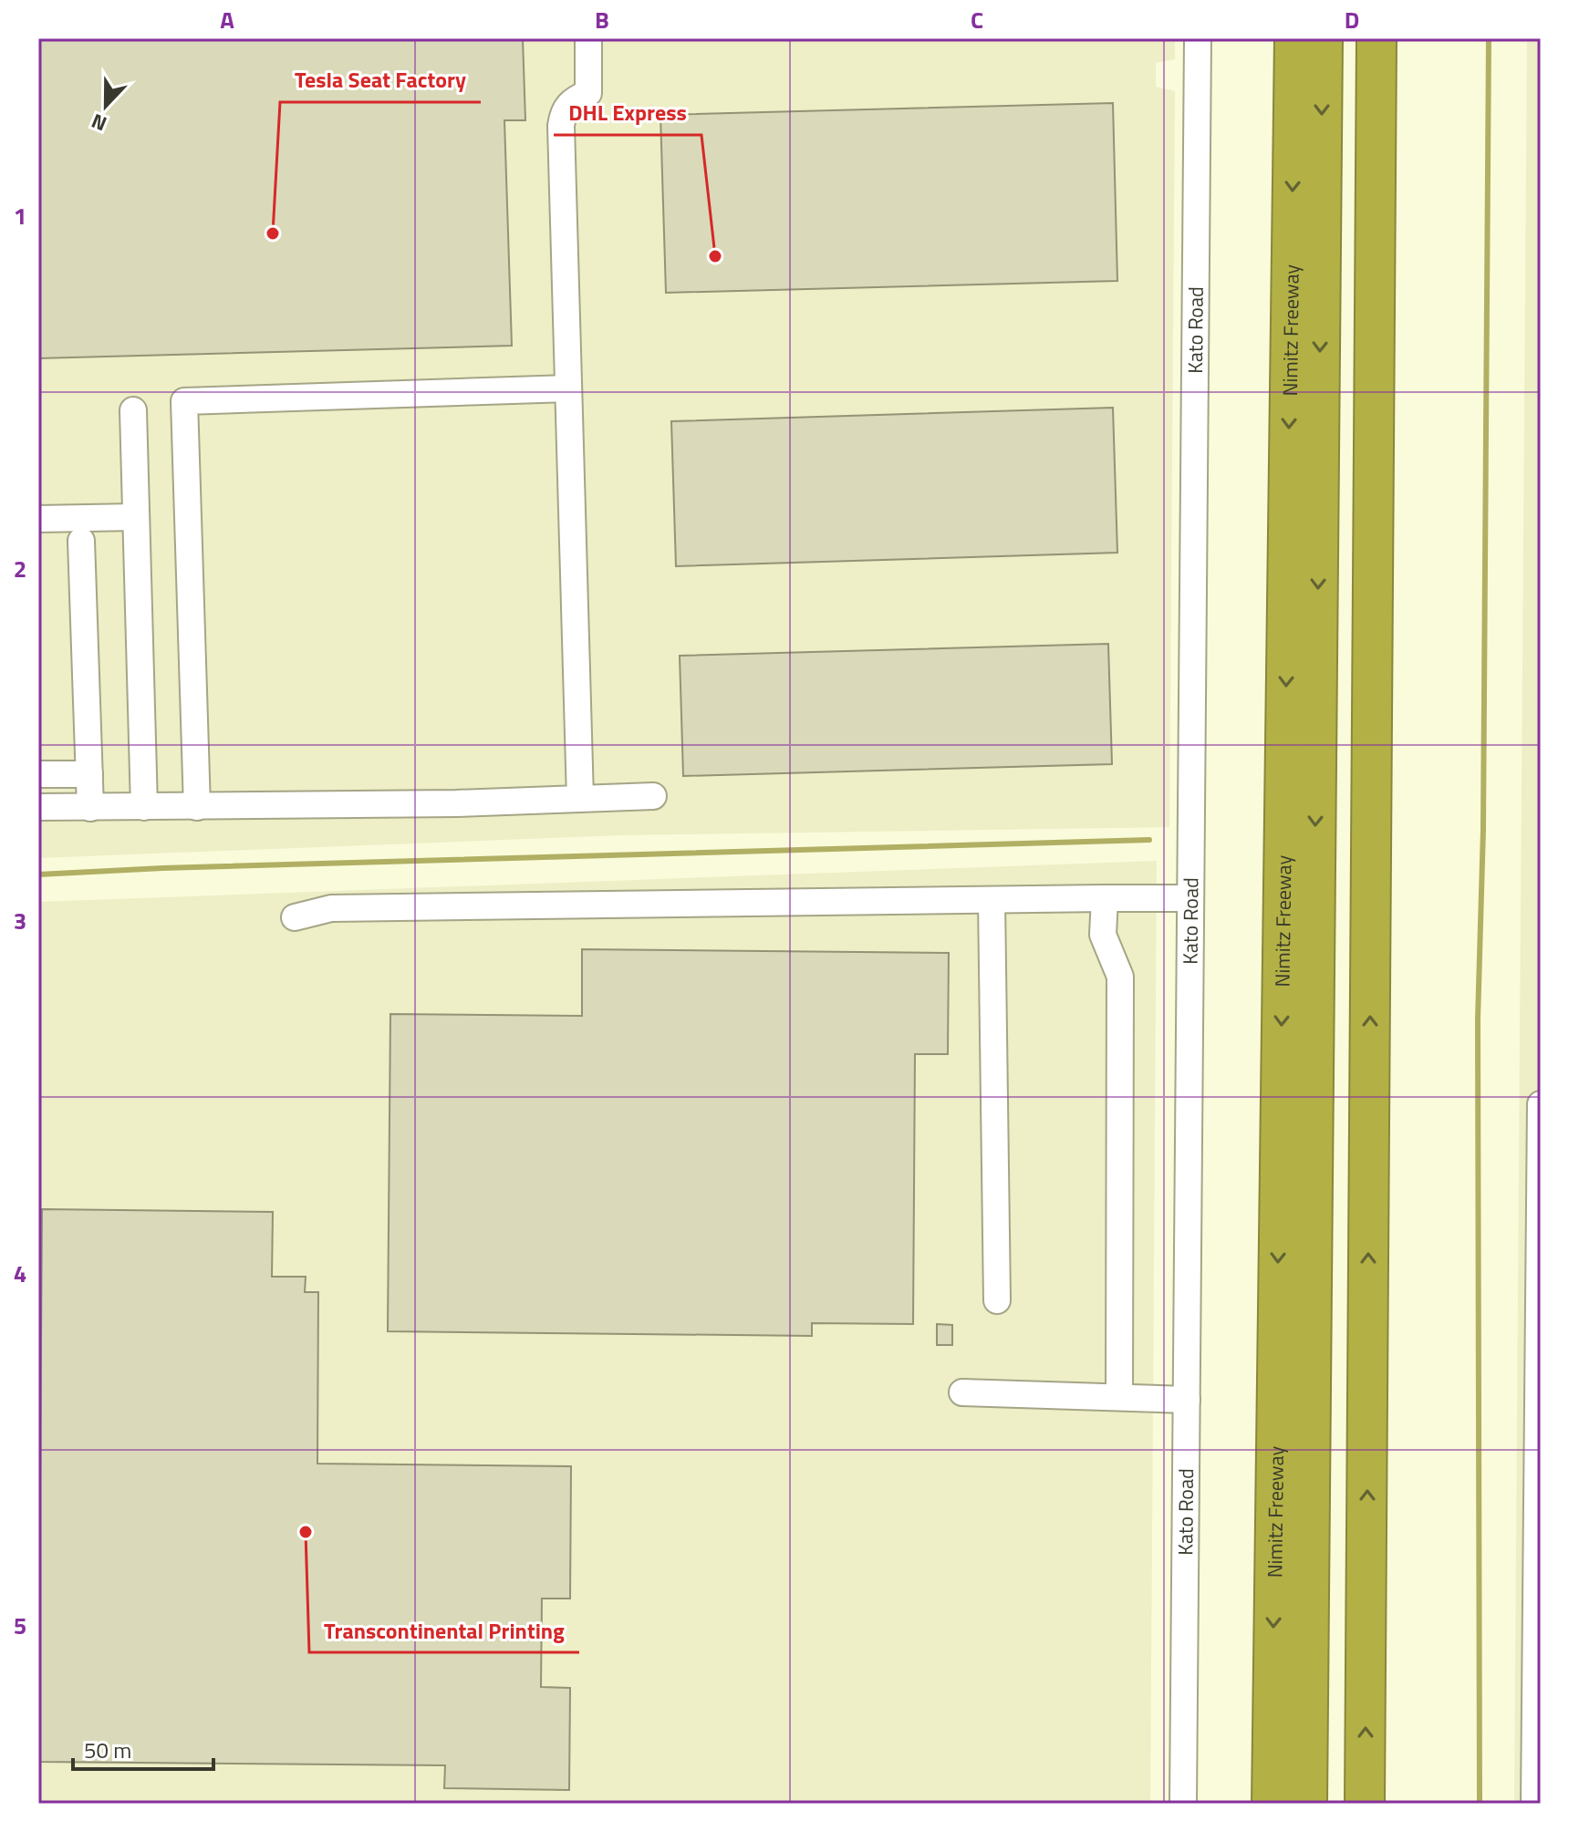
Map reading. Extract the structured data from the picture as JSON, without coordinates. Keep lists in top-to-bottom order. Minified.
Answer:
{"streets":{"highway":["Nimitz Freeway"],"street":["Kato Road"]},"places":["Tesla Seat Factory","DHL Express","Transcontinental Printing"],"scale_bar":"50 m","north":"bottom","grid":{"columns":["A","B","C","D"],"rows":["1","2","3","4","5"]}}
